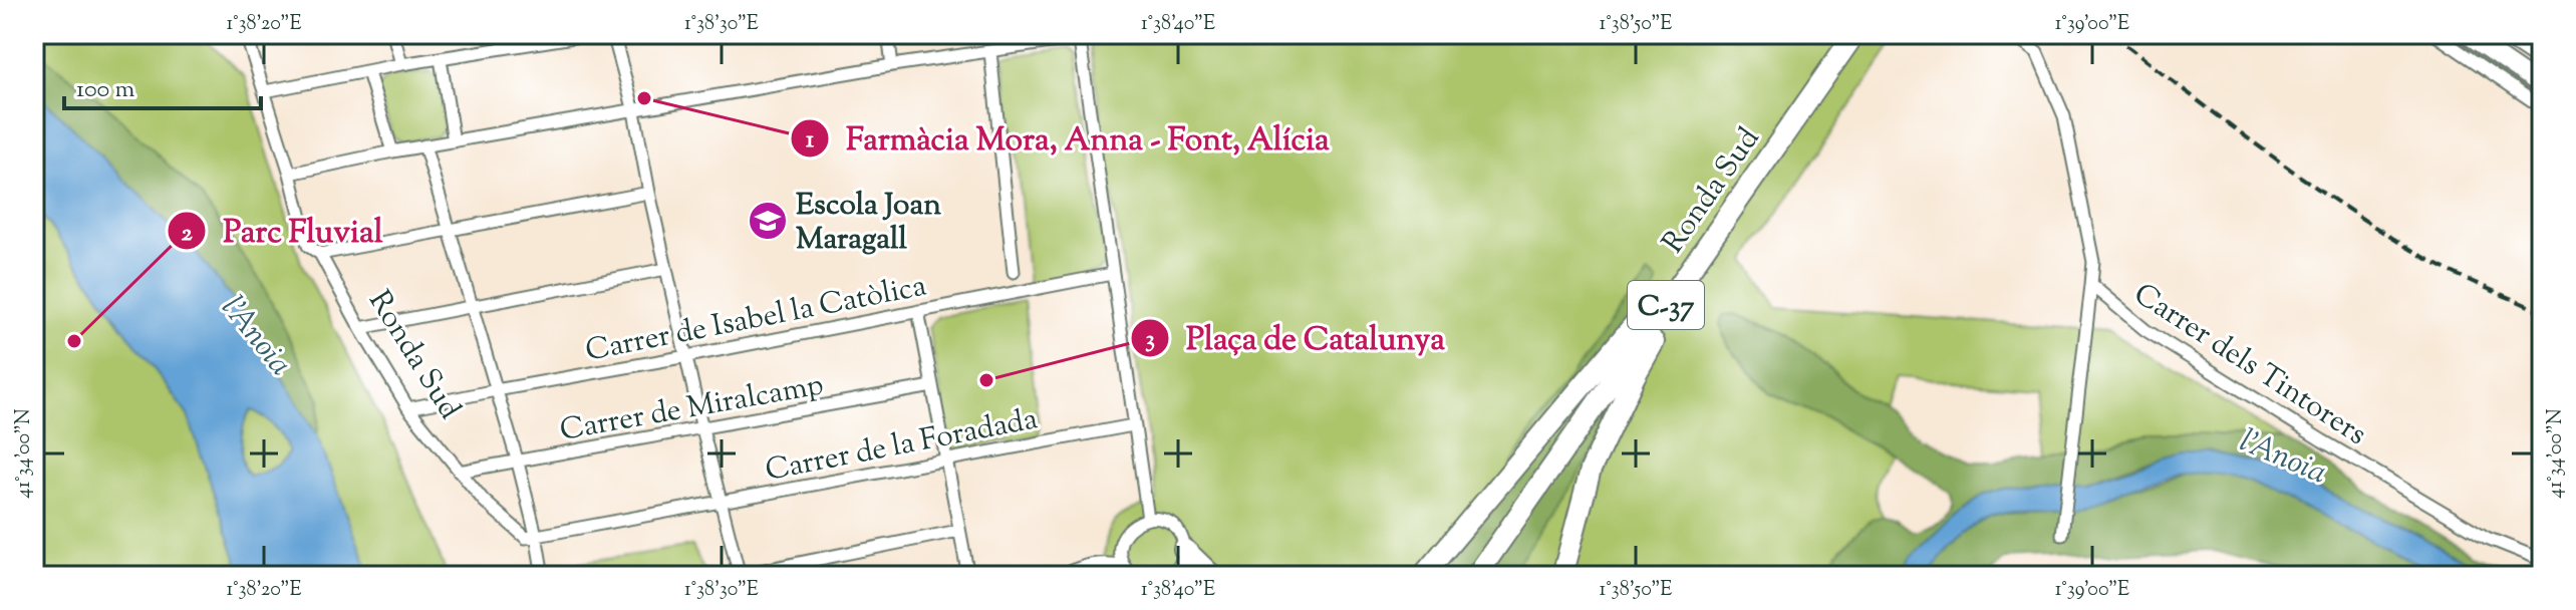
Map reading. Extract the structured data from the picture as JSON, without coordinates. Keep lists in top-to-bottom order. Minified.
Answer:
{"streets":{"highway":["Ronda Sud","C-37"],"street":["Carrer de Isabel la Catòlica","Carrer dels Tintorers","Carrer de Miralcamp","Carrer de la Foradada"]},"crossings":[["Ronda Sud","Carrer de Isabel la Catòlica"],["Ronda Sud","Carrer de Miralcamp"],["Ronda Sud","Carrer de la Foradada"]],"water":["l'Anoia"],"places":{"other":["Farmàcia Mora, Anna - Font, Alícia","Parc Fluvial","Plaça de Catalunya"],"school or university":["Escola Joan Maragall"]},"scale_bar":"100 m","coordinates":["1°38'20\"E","1°38'30\"E","1°38'40\"E","1°38'50\"E","1°39'00\"E","41°34'00\"N"]}
